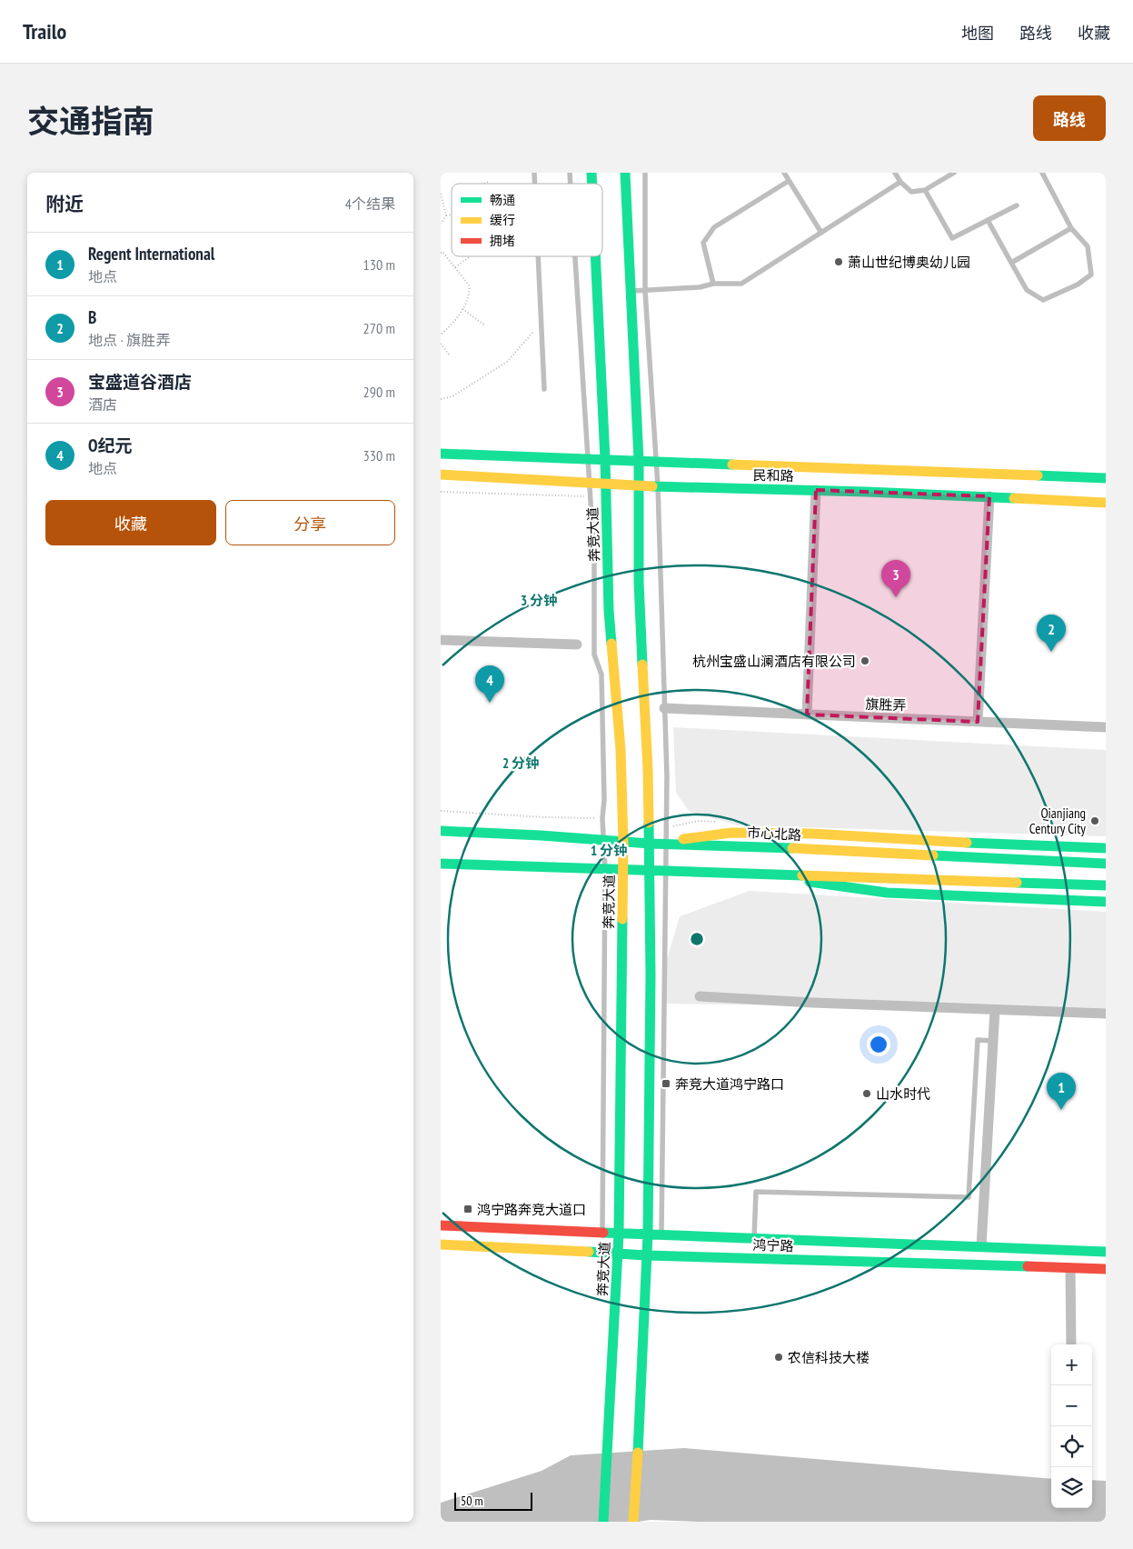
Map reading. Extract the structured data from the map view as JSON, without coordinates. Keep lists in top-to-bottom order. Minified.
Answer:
{"streets":{"main road":["民和路","奔竞大道","市心北路","鸿宁路"],"street":["旗胜弄"]},"crossings":[["民和路","奔竞大道"],["奔竞大道","市心北路"],["奔竞大道","鸿宁路"]],"places":{"other":["萧山世纪博奥幼儿园","杭州宝盛山澜酒店有限公司","Qianjiang Century City","山水时代","农信科技大楼"],"transit":["奔竞大道鸿宁路口","鸿宁路奔竞大道口"]},"legend":["畅通","缓行","拥堵"],"scale_bar":"50 m","page":{"header":"Trailo","nav":["地图","路线","收藏"],"title":"交通指南","buttons":["路线",["收藏","分享"]],"heading":["附近","4个结果"],"list":[{"mark":"1","name":"Regent International","note":"地点","value":"130 m"},{"mark":"2","name":"B","note":"地点 · 旗胜弄","value":"270 m"},{"mark":"3","name":"宝盛道谷酒店","note":"酒店","value":"290 m"},{"mark":"4","name":"O纪元","note":"地点","value":"330 m"}],"pins":["3","2","4","1"],"map_buttons":["+","−"],"scale":"50 m"},"rings":["3 分钟","2 分钟","1 分钟"]}
